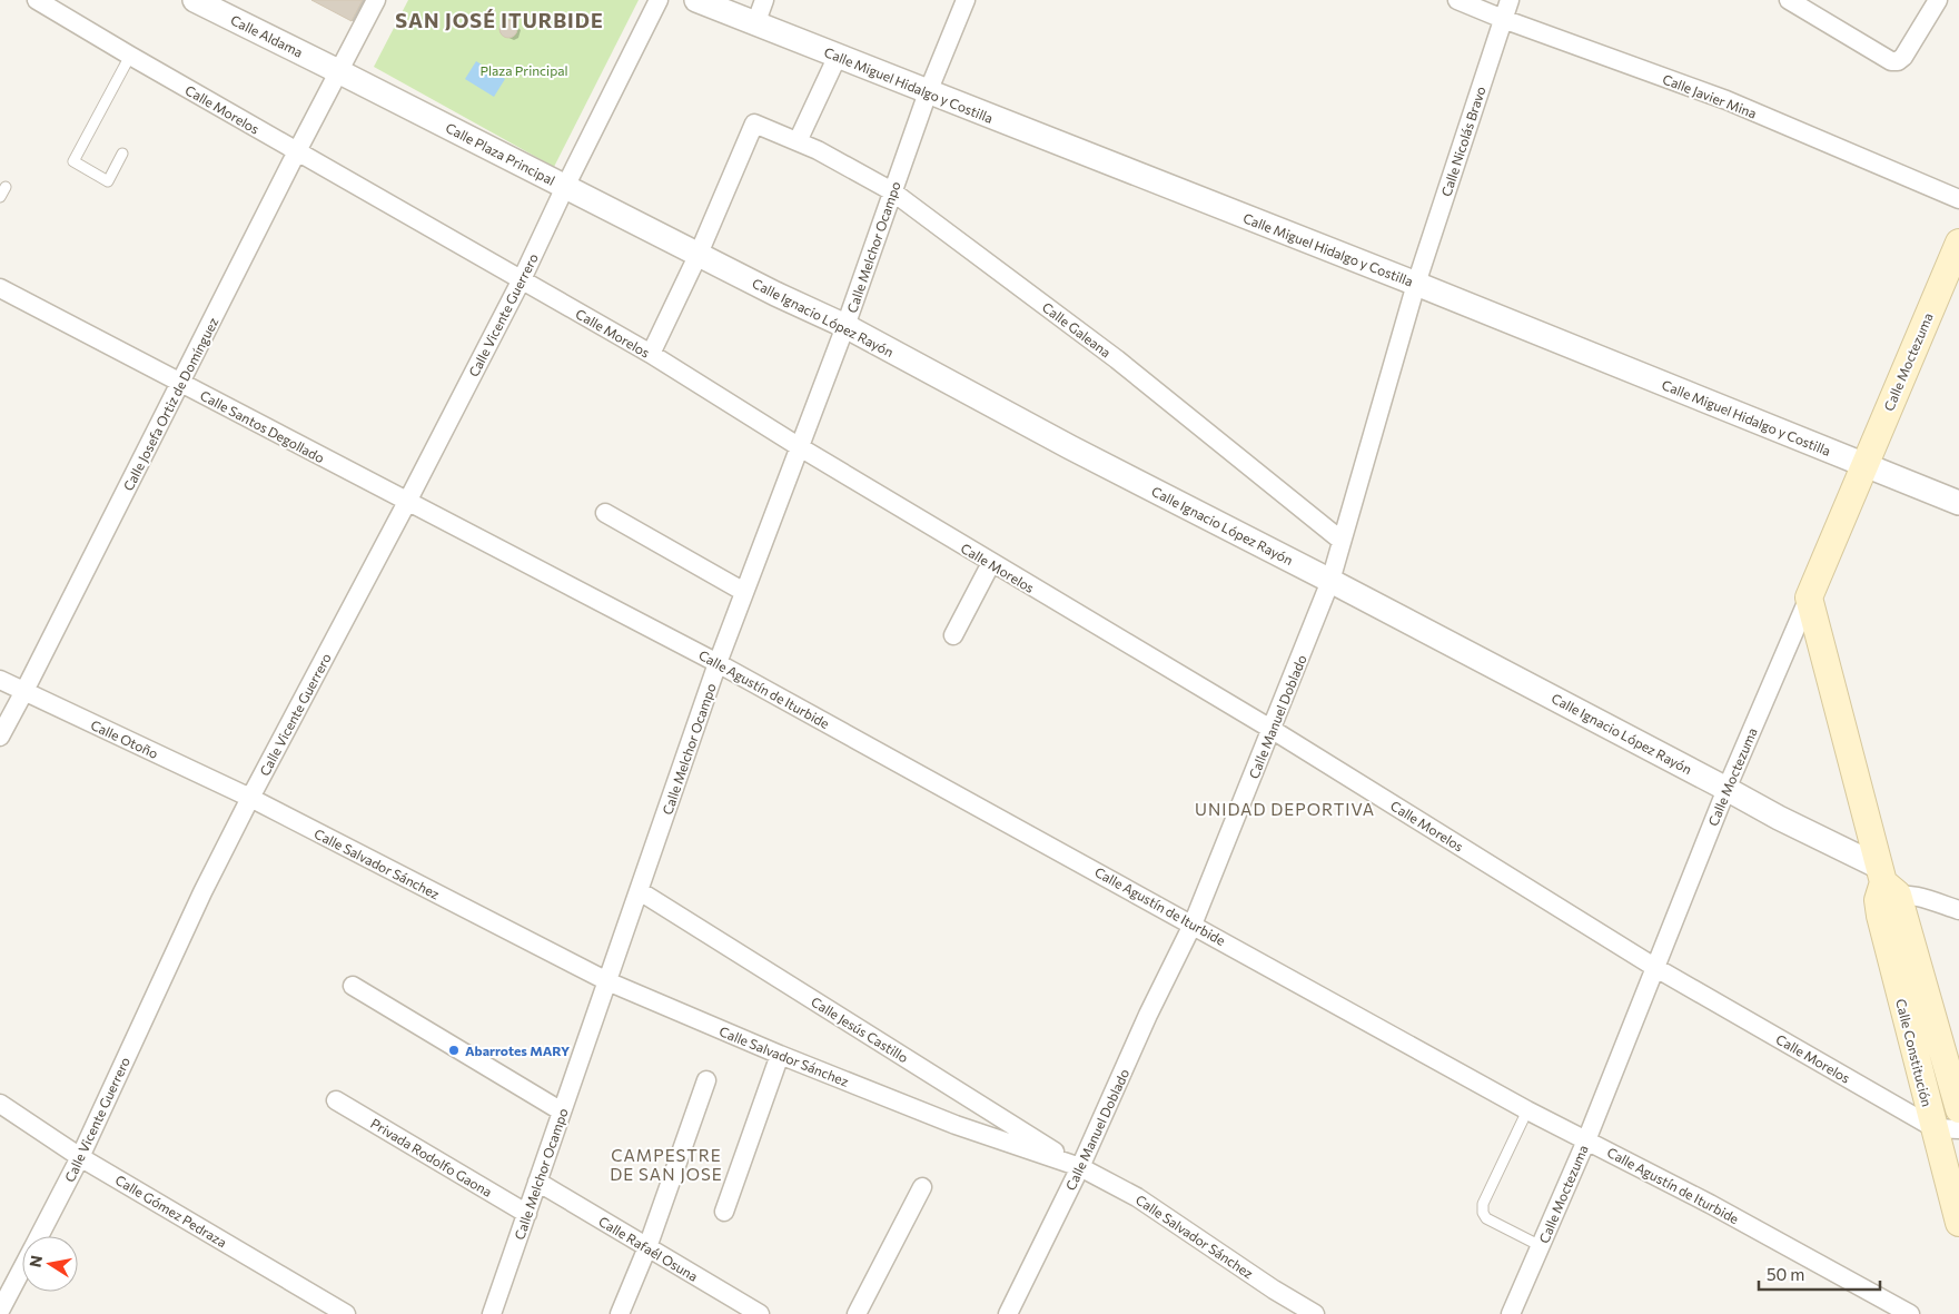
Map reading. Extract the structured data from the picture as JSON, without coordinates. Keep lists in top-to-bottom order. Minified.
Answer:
{"streets":{"main road":["Calle Moctezuma","Calle Constitución"],"street":["Calle Aldama","Calle Miguel Hidalgo y Costilla","Calle Javier Mina","Calle Morelos","Calle Nicolás Bravo","Calle Plaza Principal","Calle Melchor Ocampo","Calle Vicente Guerrero","Calle Ignacio López Rayón","Calle Galeana","Calle Josefa Ortiz de Domínguez","Calle Santos Degollado","Calle Agustín de Iturbide","Calle Manuel Doblado","Calle Otoño","Calle Salvador Sánchez","Calle Jesús Castillo","Privada Rodolfo Gaona","Calle Gómez Pedraza","Calle Rafaél Osuna"]},"crossings":[["Calle Aldama","Calle Plaza Principal"],["Calle Aldama","Calle Josefa Ortiz de Domínguez"],["Calle Miguel Hidalgo y Costilla","Calle Nicolás Bravo"],["Calle Miguel Hidalgo y Costilla","Calle Melchor Ocampo"],["Calle Miguel Hidalgo y Costilla","Calle Moctezuma"],["Calle Miguel Hidalgo y Costilla","Calle Manuel Doblado"],["Calle Javier Mina","Calle Nicolás Bravo"],["Calle Morelos","Calle Melchor Ocampo"],["Calle Morelos","Calle Vicente Guerrero"],["Calle Morelos","Calle Moctezuma"],["Calle Morelos","Calle Josefa Ortiz de Domínguez"],["Calle Morelos","Calle Manuel Doblado"],["Calle Morelos","Calle Constitución"],["Calle Nicolás Bravo","Calle Manuel Doblado"],["Calle Plaza Principal","Calle Vicente Guerrero"],["Calle Plaza Principal","Calle Ignacio López Rayón"],["Calle Plaza Principal","Calle Josefa Ortiz de Domínguez"],["Calle Melchor Ocampo","Calle Ignacio López Rayón"],["Calle Melchor Ocampo","Calle Galeana"],["Calle Melchor Ocampo","Calle Agustín de Iturbide"],["Calle Melchor Ocampo","Calle Salvador Sánchez"],["Calle Melchor Ocampo","Calle Jesús Castillo"],["Calle Melchor Ocampo","Privada Rodolfo Gaona"],["Calle Melchor Ocampo","Calle Rafaél Osuna"],["Calle Vicente Guerrero","Calle Ignacio López Rayón"],["Calle Vicente Guerrero","Calle Santos Degollado"],["Calle Vicente Guerrero","Calle Agustín de Iturbide"],["Calle Vicente Guerrero","Calle Otoño"],["Calle Vicente Guerrero","Calle Salvador Sánchez"],["Calle Vicente Guerrero","Calle Gómez Pedraza"],["Calle Ignacio López Rayón","Calle Galeana"],["Calle Ignacio López Rayón","Calle Moctezuma"],["Calle Ignacio López Rayón","Calle Manuel Doblado"],["Calle Ignacio López Rayón","Calle Constitución"],["Calle Galeana","Calle Manuel Doblado"],["Calle Moctezuma","Calle Agustín de Iturbide"],["Calle Moctezuma","Calle Constitución"],["Calle Josefa Ortiz de Domínguez","Calle Santos Degollado"],["Calle Josefa Ortiz de Domínguez","Calle Otoño"],["Calle Santos Degollado","Calle Agustín de Iturbide"],["Calle Agustín de Iturbide","Calle Manuel Doblado"],["Calle Manuel Doblado","Calle Salvador Sánchez"],["Calle Manuel Doblado","Calle Jesús Castillo"],["Calle Otoño","Calle Salvador Sánchez"],["Calle Salvador Sánchez","Calle Jesús Castillo"]],"districts":["SAN JOSÉ ITURBIDE","UNIDAD DEPORTIVA","CAMPESTRE DE SAN JOSE"],"parks":["Plaza Principal"],"places":["Abarrotes MARY"],"scale_bar":"50 m","north":"left"}
